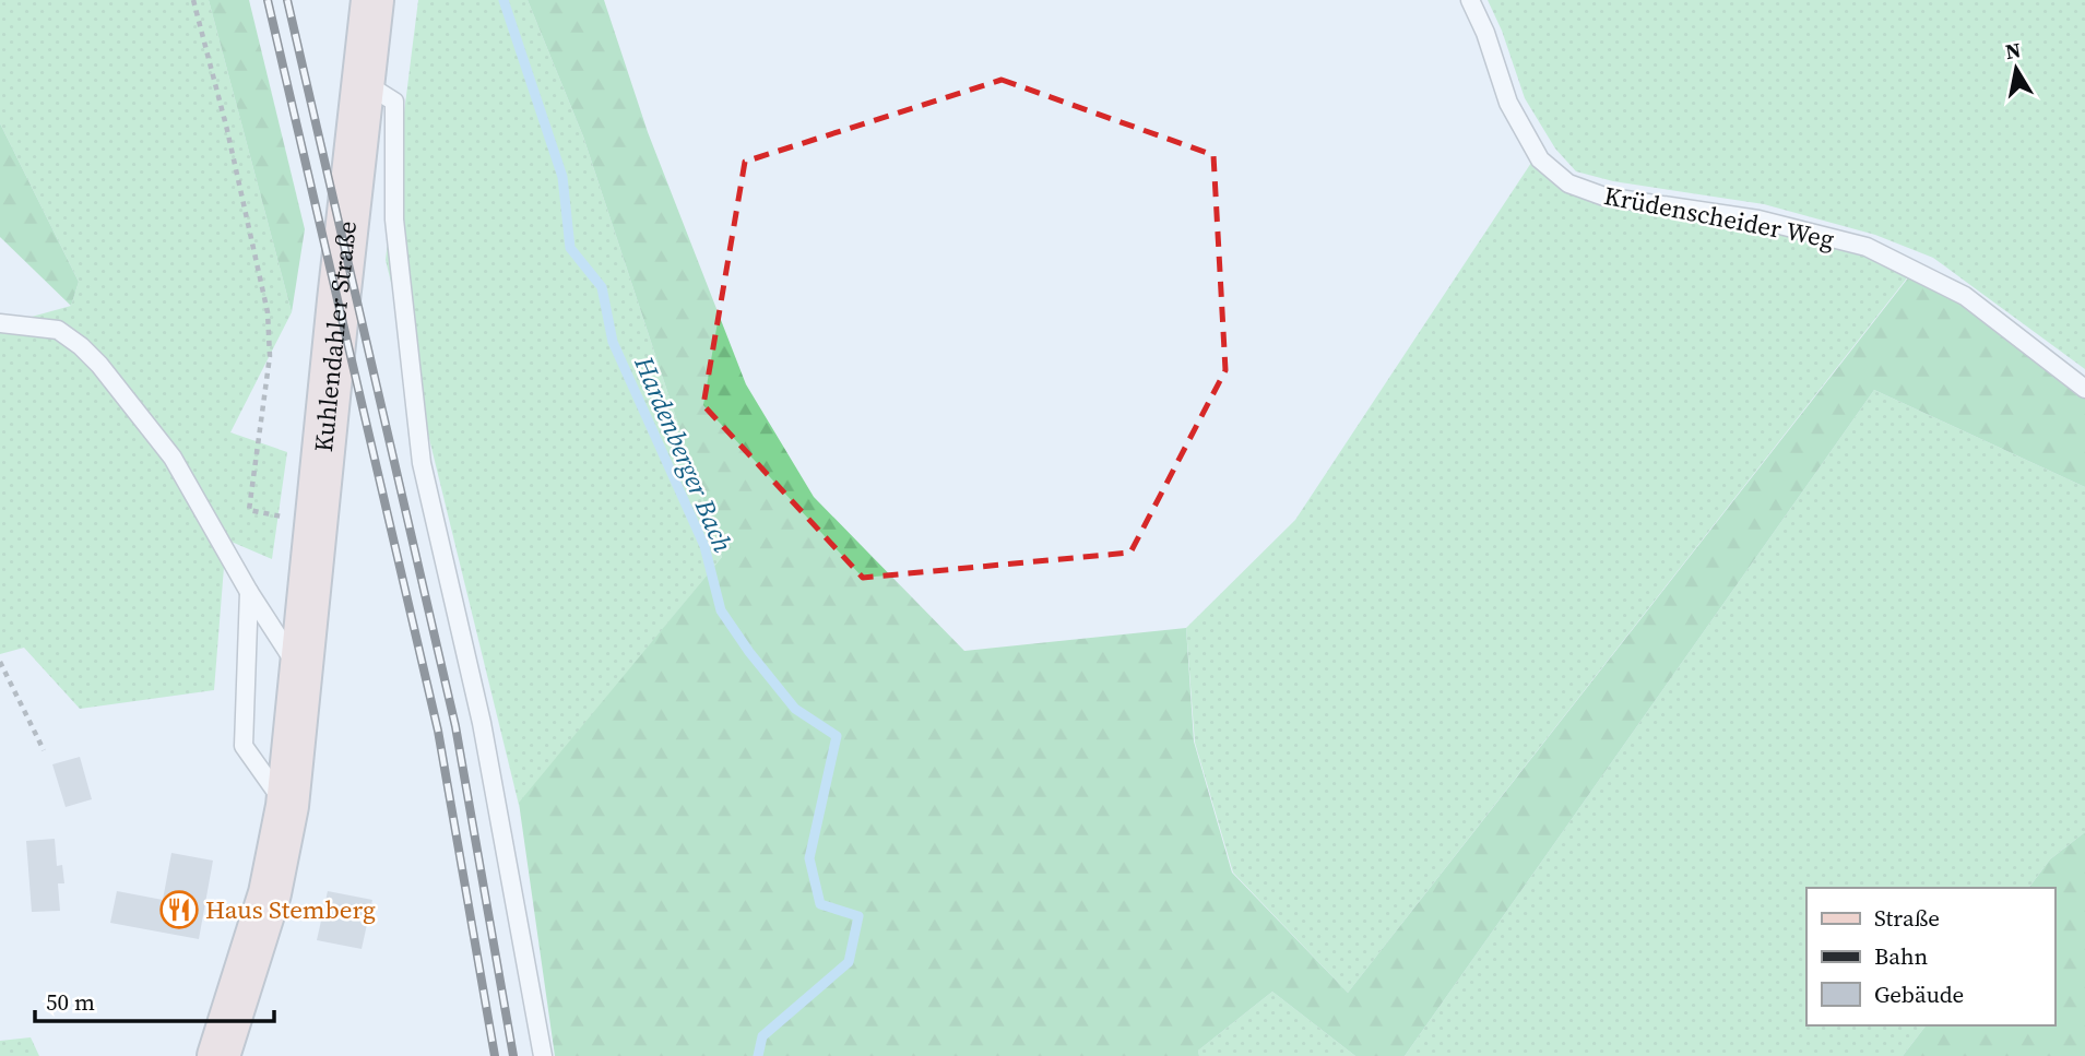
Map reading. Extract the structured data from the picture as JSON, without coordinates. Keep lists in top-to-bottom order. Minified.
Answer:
{"streets":{"main road":["Kuhlendahler Straße"],"lane":["Krüdenscheider Weg"]},"water":["Hardenberger Bach"],"places":{"restaurant":["Haus Stemberg"]},"legend":["Straße","Bahn","Gebäude"],"scale_bar":"50 m","north":"top"}
